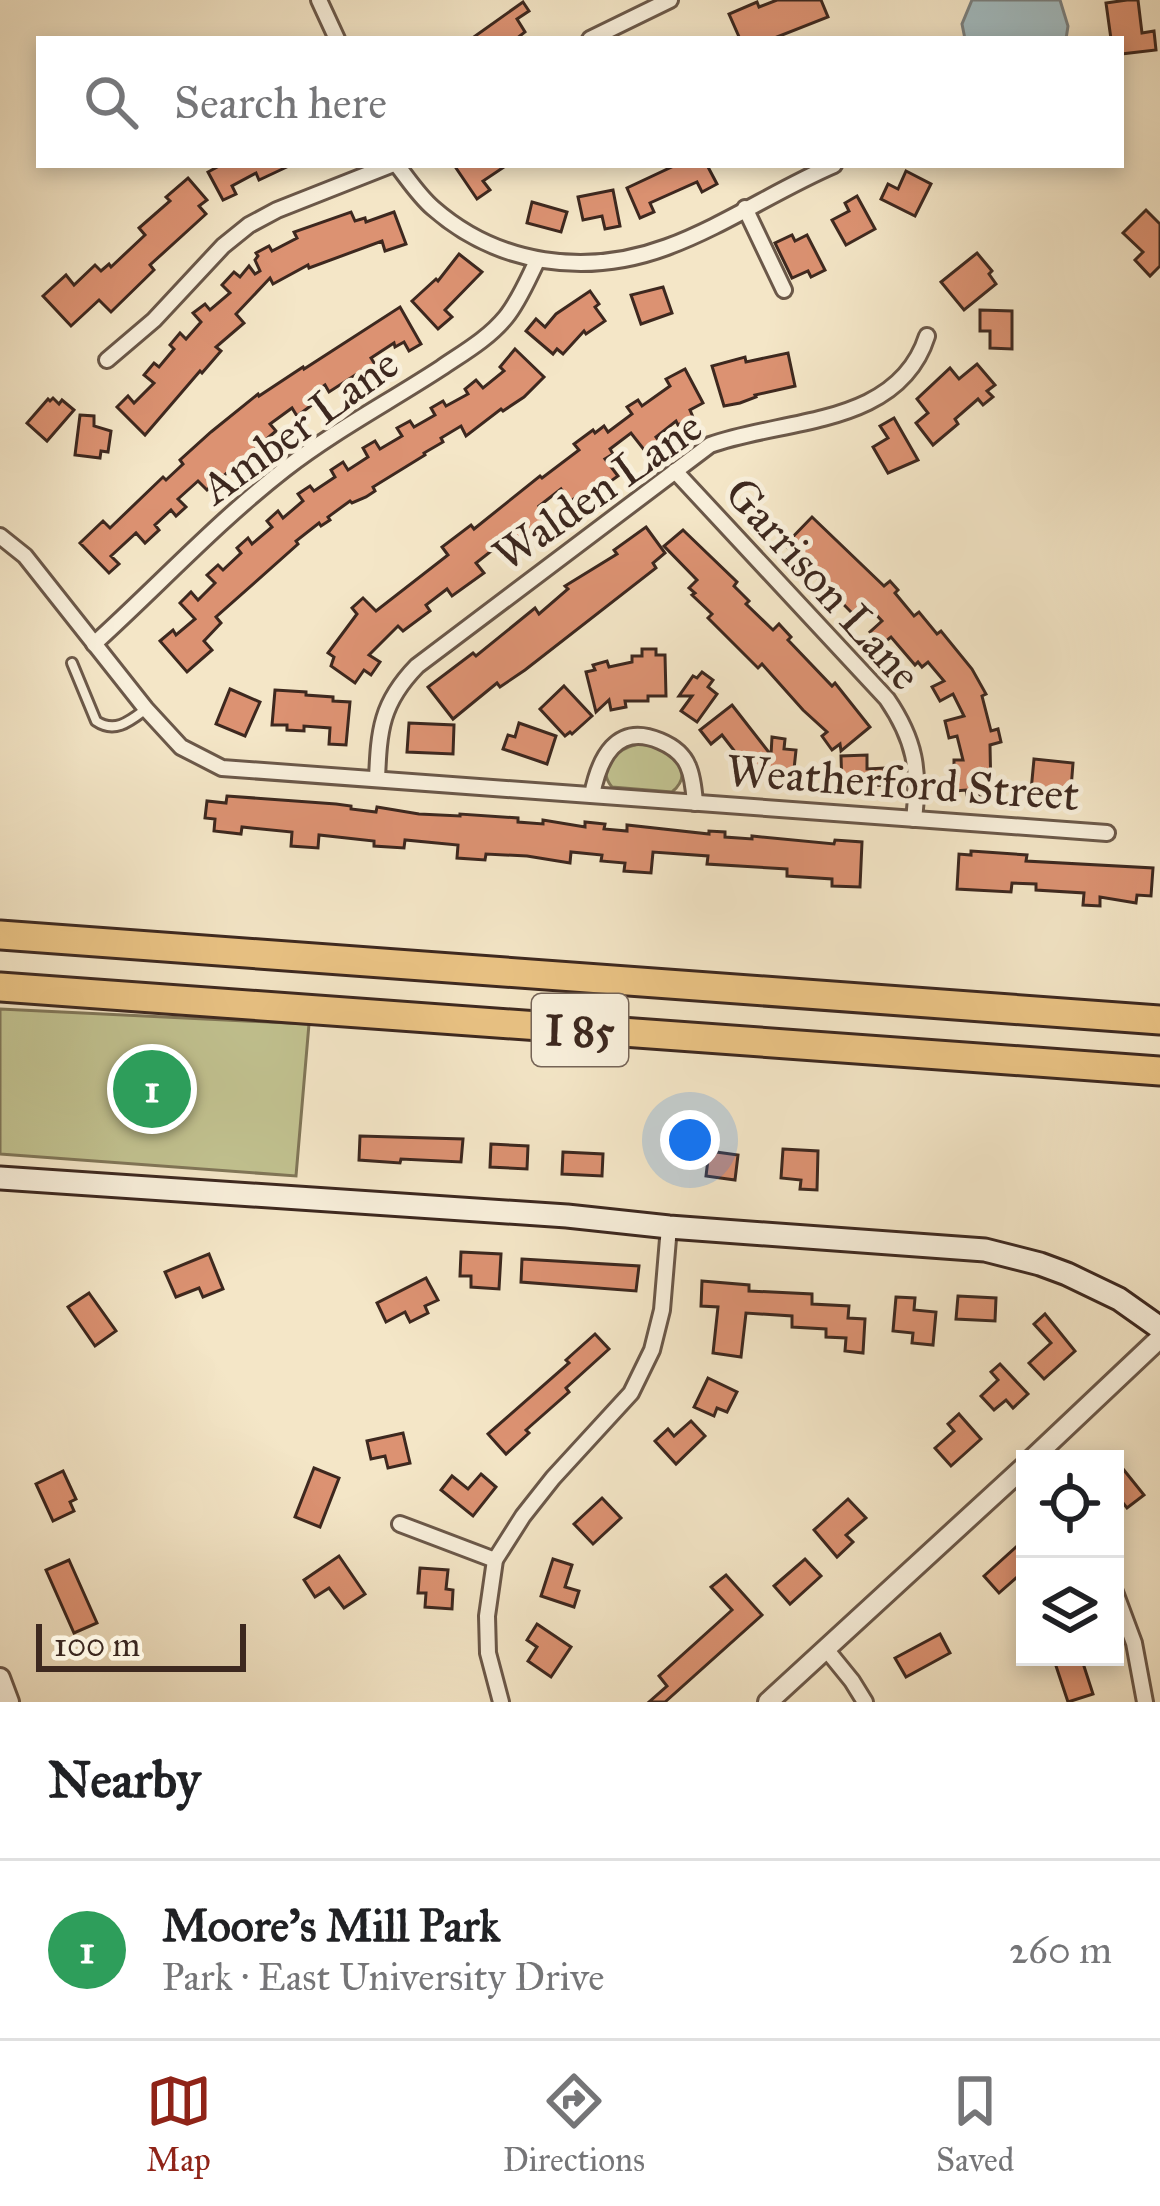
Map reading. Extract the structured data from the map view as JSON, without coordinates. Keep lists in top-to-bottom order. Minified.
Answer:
{"streets":{"highway":["I 85"],"street":["Amber Lane","Walden Lane","Garrison Lane","Weatherford Street"]},"crossings":[["Amber Lane","Weatherford Street"],["Walden Lane","Garrison Lane"],["Walden Lane","Weatherford Street"],["Garrison Lane","Weatherford Street"]],"scale_bar":"100 m","page":{"search":"Search here","pins":"1","scale":"100 m","heading":"Nearby","list":[{"mark":"1","name":"Moore’s Mill Park","note":"Park · East University Drive","value":"260 m"}],"nav":["Map","Directions","Saved"]}}
